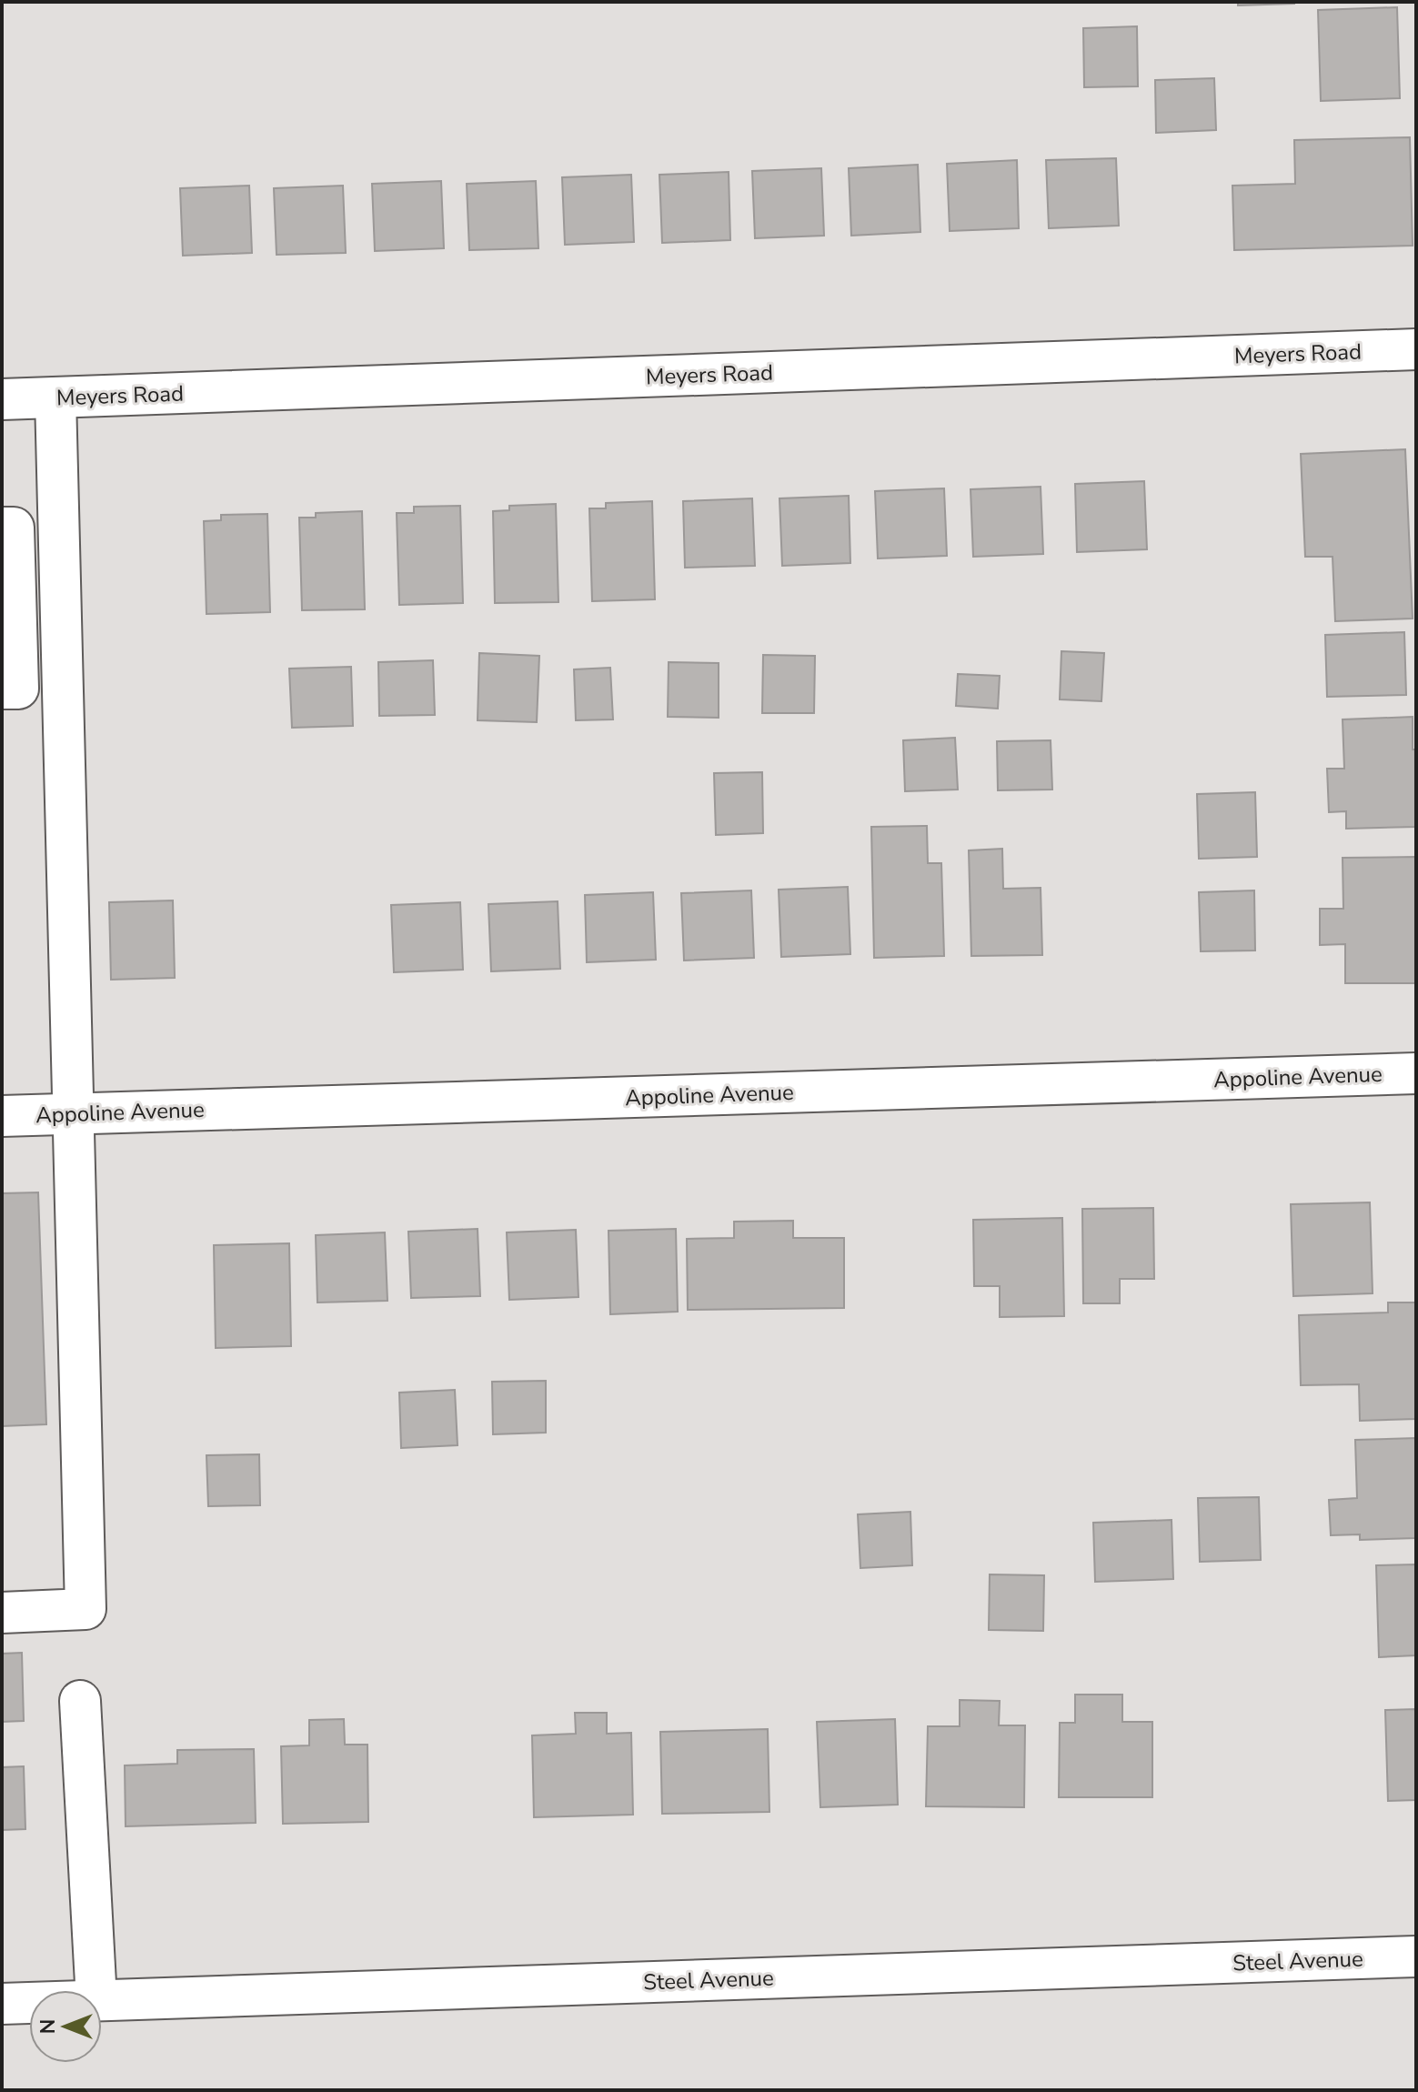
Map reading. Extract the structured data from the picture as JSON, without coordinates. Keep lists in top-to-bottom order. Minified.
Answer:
{"streets":{"street":["Meyers Road","Appoline Avenue","Steel Avenue"]},"north":"left"}
